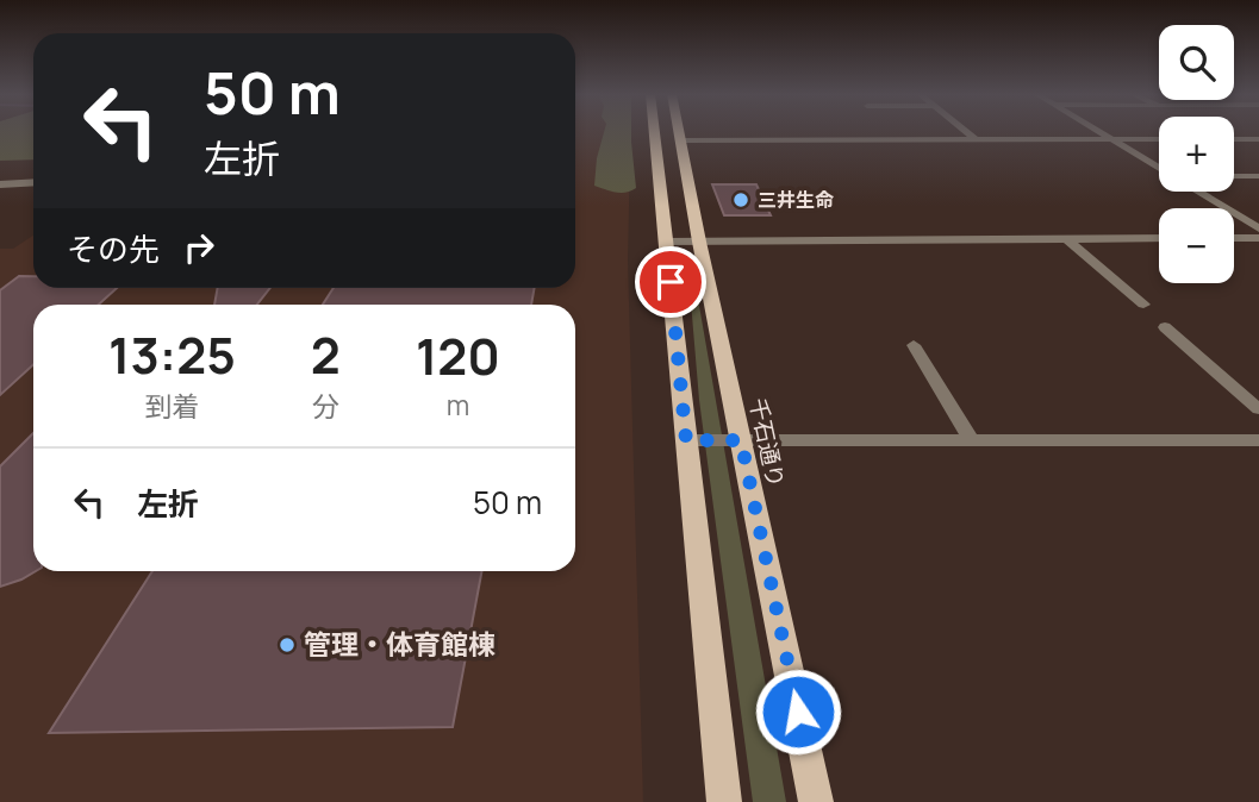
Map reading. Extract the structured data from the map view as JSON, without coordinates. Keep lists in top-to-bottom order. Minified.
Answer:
{"streets":{"main road":["千石通り"]},"places":["三井生命","管理・体育館棟"],"page":{"map_buttons":["+","−"],"turn":["50 m","左折"],"then":"その先","eta":["13:25","到着","2","分","120","m"],"list":[{"name":"左折","value":"50 m"}]}}
